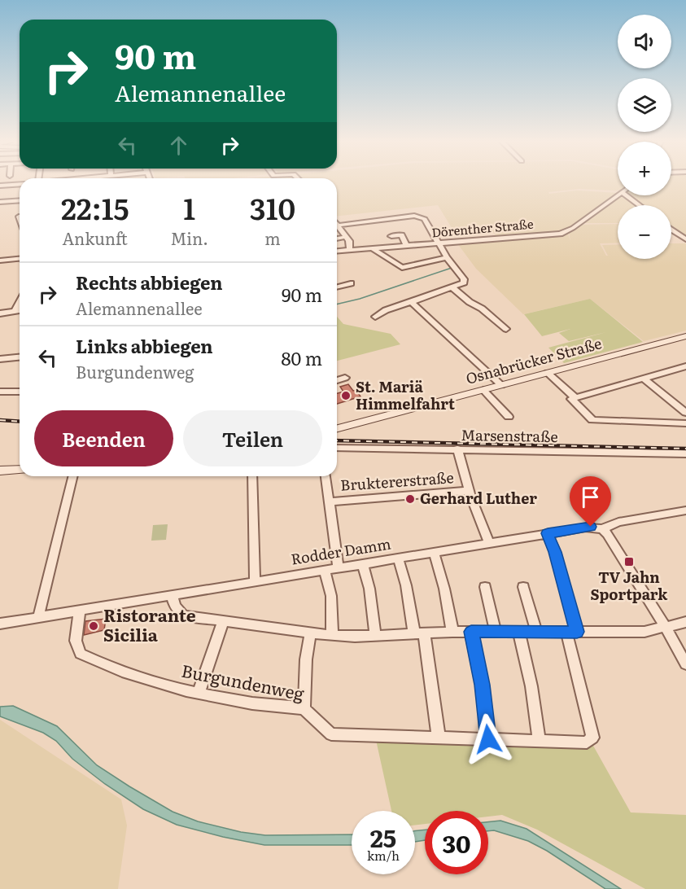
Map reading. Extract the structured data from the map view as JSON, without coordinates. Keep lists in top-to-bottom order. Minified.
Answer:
{"streets":{"main road":["Osnabrücker Straße"],"street":["Dörenther Straße","Marsenstraße","Bruktererstraße","Rodder Damm","Burgundenweg"]},"crossings":[["Rodder Damm","Burgundenweg"]],"places":{"other":["St. Mariä Himmelfahrt","Gerhard Luther","Ristorante Sicilia"],"transit":["TV Jahn Sportpark"]},"page":{"map_buttons":["+","−"],"turn":["90 m","Alemannenallee"],"eta":["22:15","Ankunft","1","Min.","310","m"],"list":[{"name":"Rechts abbiegen","note":"Alemannenallee","value":"90 m"},{"name":"Links abbiegen","note":"Burgundenweg","value":"80 m"}],"buttons":["Beenden","Teilen"],"speed":"25 km/h","limit":"30"}}
